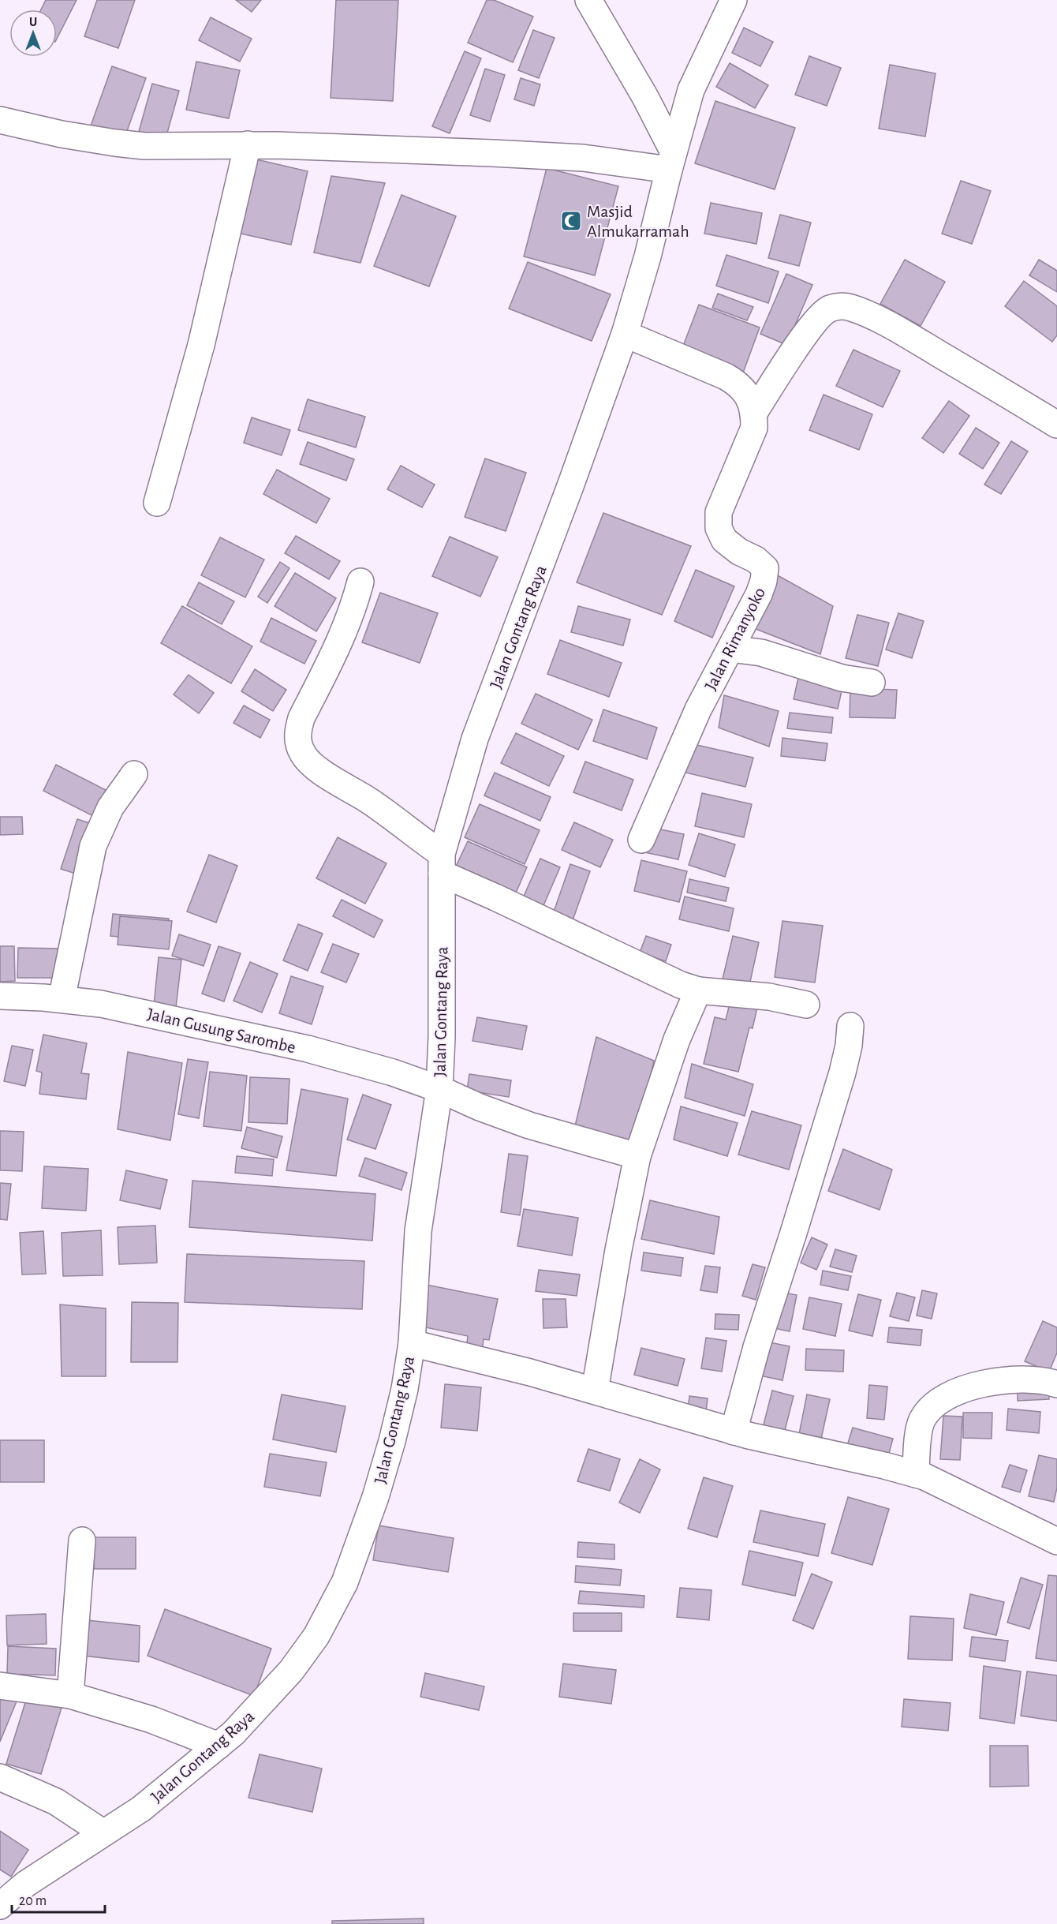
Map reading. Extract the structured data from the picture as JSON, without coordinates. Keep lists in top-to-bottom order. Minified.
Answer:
{"streets":{"street":["Jalan Gontang Raya","Jalan Rimanyoko","Jalan Gusung Sarombe"]},"crossings":[["Jalan Gontang Raya","Jalan Gusung Sarombe"]],"places":{"mosque":["Masjid Almukarramah"]},"scale_bar":"20 m","north":"top"}
